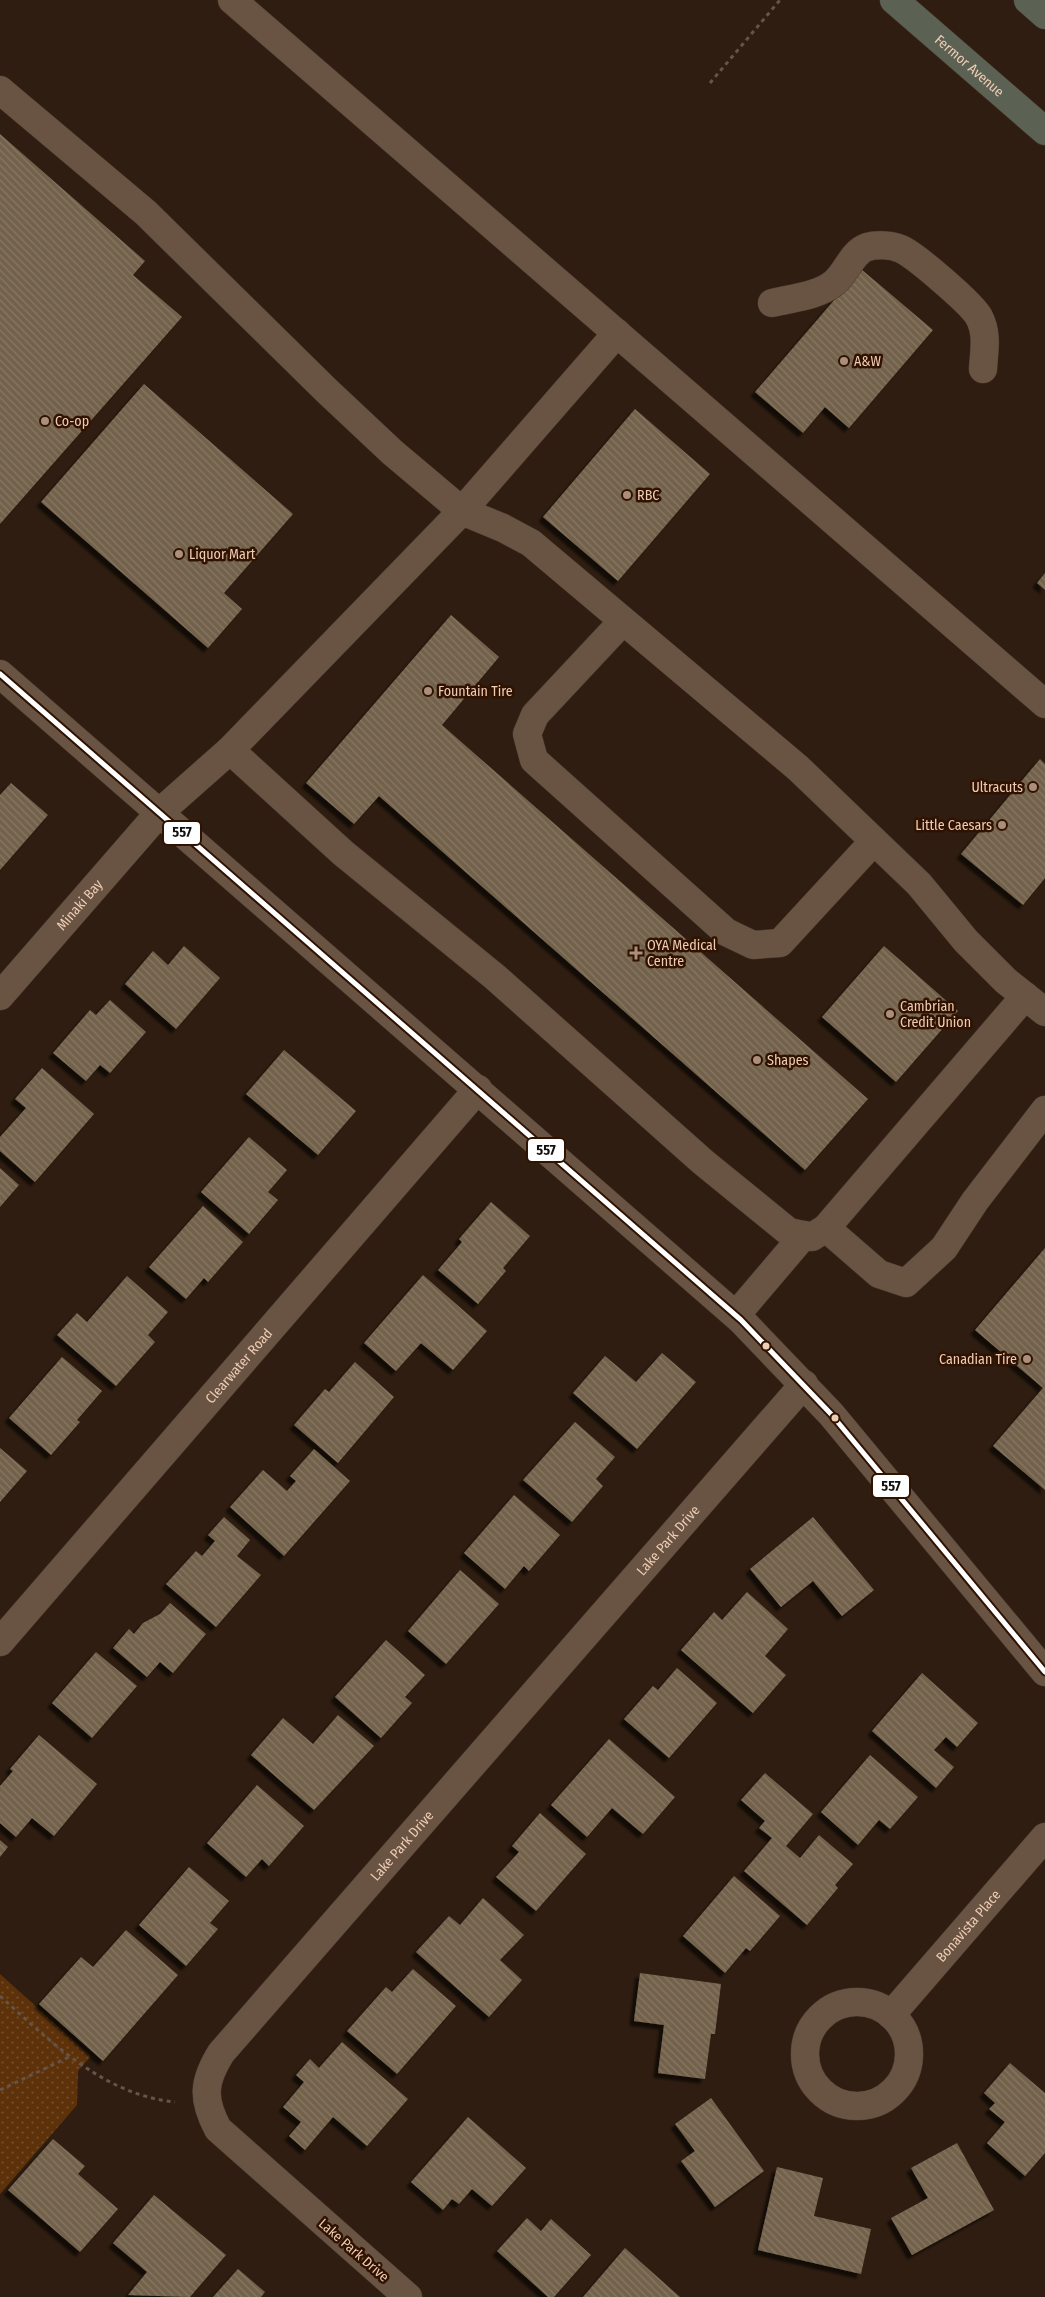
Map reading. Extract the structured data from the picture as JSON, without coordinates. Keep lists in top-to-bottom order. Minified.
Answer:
{"streets":{"highway":["Fermor Avenue"],"street":["Minaki Bay","Clearwater Road","Lake Park Drive","Bonavista Place"]},"places":{"other":["A&W","Co-op","RBC","Liquor Mart","Fountain Tire","Ultracuts","Little Caesars","Cambrian Credit Union","Shapes","Canadian Tire"],"health":["OYA Medical Centre"]},"lines":["transit line 557"]}
